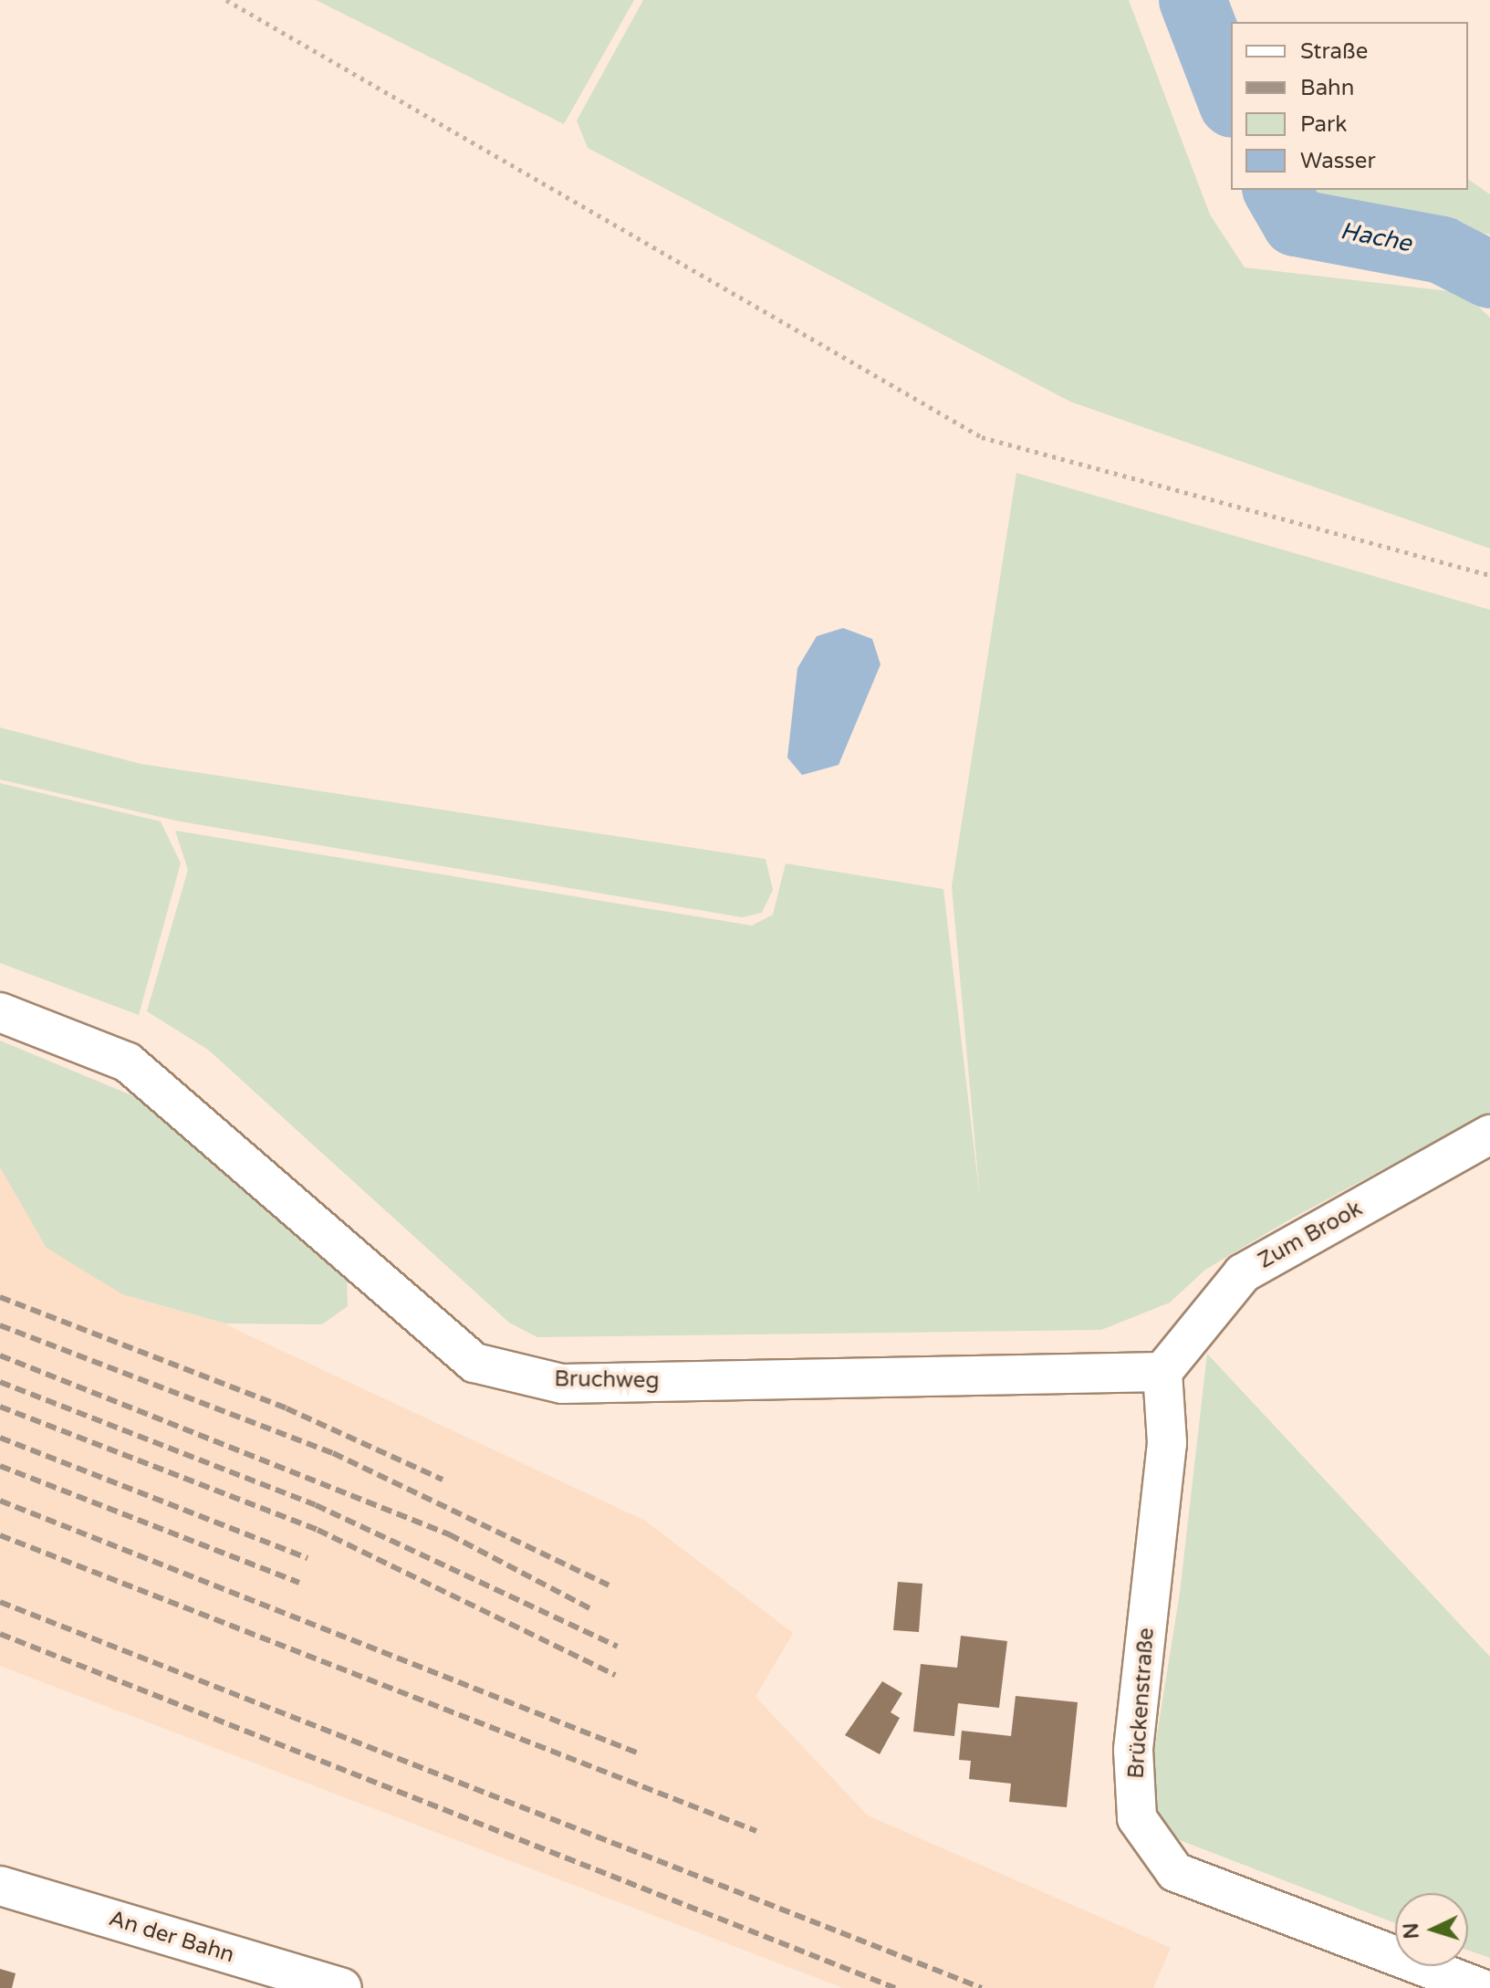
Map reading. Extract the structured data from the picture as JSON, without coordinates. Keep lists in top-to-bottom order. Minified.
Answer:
{"streets":{"street":["Zum Brook","Bruchweg","Brückenstraße","An der Bahn"]},"crossings":[["Zum Brook","Bruchweg"],["Zum Brook","Brückenstraße"],["Bruchweg","Brückenstraße"]],"water":["Hache"],"legend":["Straße","Bahn","Park","Wasser"],"north":"left"}
